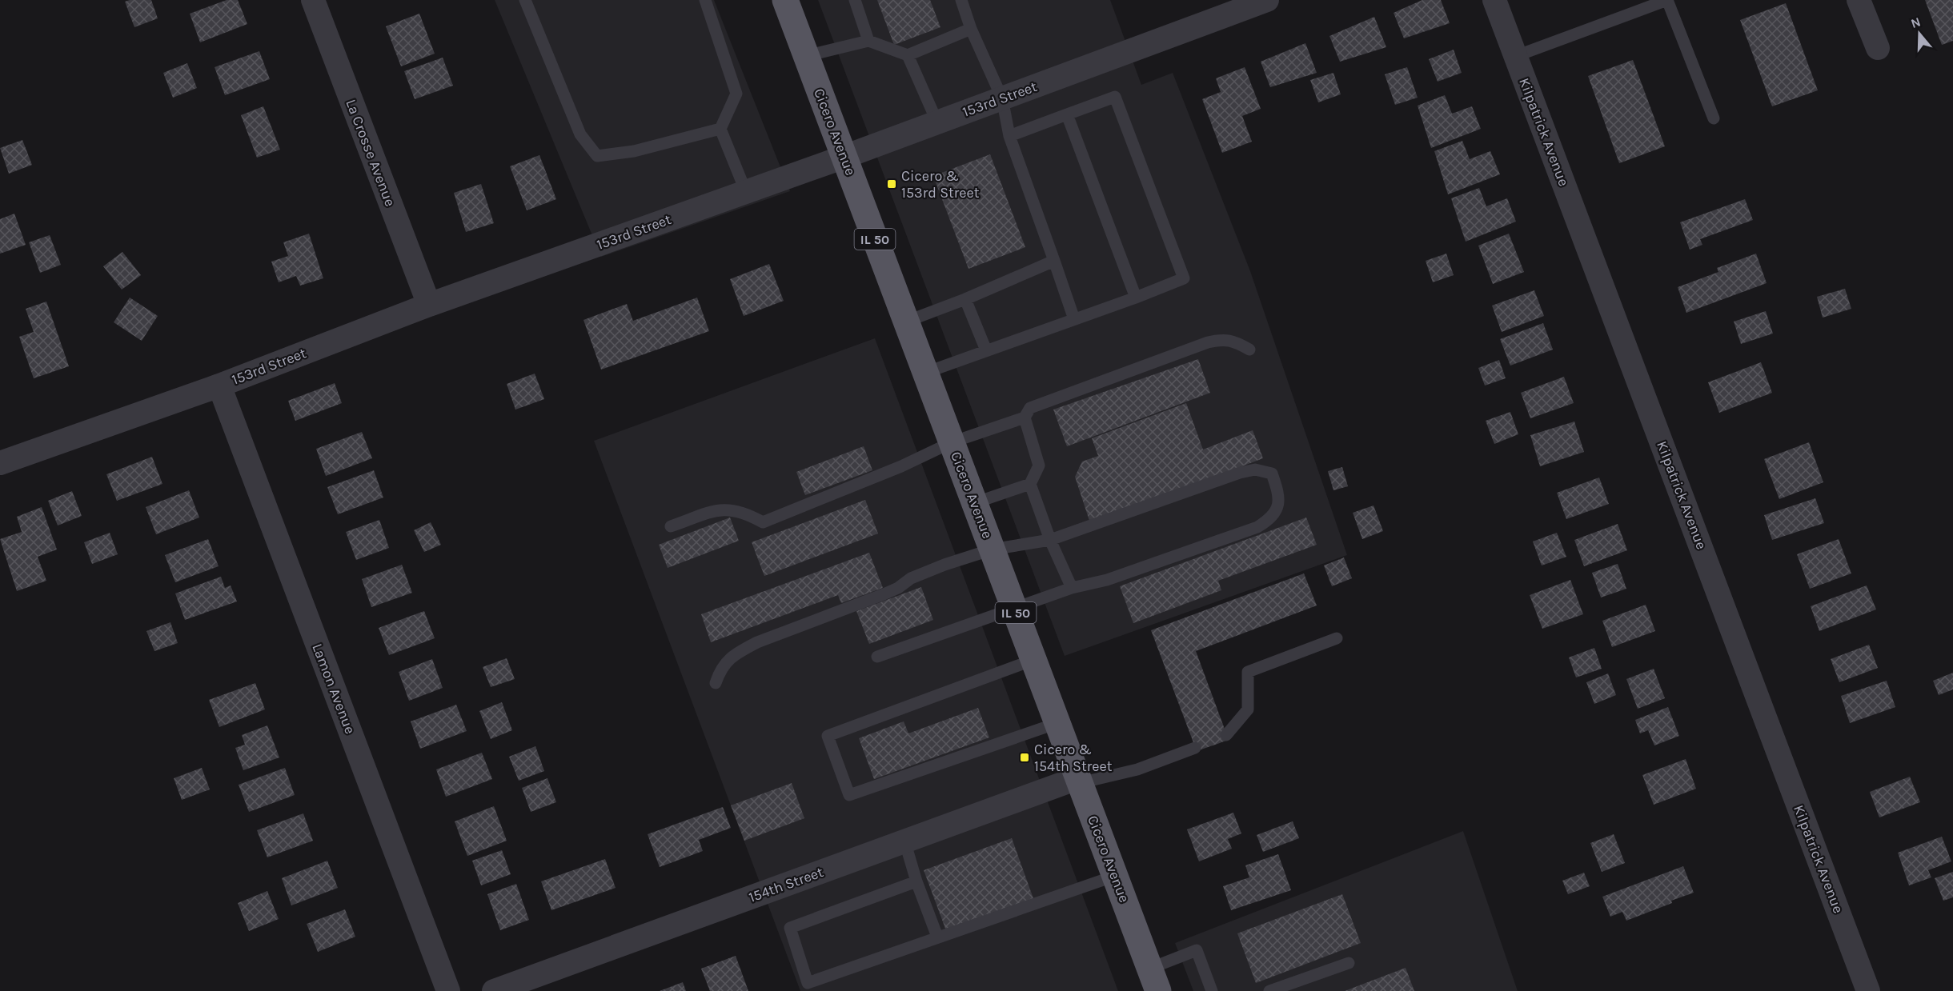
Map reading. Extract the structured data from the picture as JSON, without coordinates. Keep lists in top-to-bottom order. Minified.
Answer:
{"streets":{"main road":["Cicero Avenue","IL 50"],"street":["153rd Street","Kilpatrick Avenue","La Crosse Avenue","Lamon Avenue","154th Street"]},"crossings":[["153rd Street","Cicero Avenue"],["153rd Street","La Crosse Avenue"],["153rd Street","Lamon Avenue"],["Cicero Avenue","154th Street"]],"places":{"transit":["Cicero & 153rd Street","Cicero & 154th Street"]},"north":"top"}
